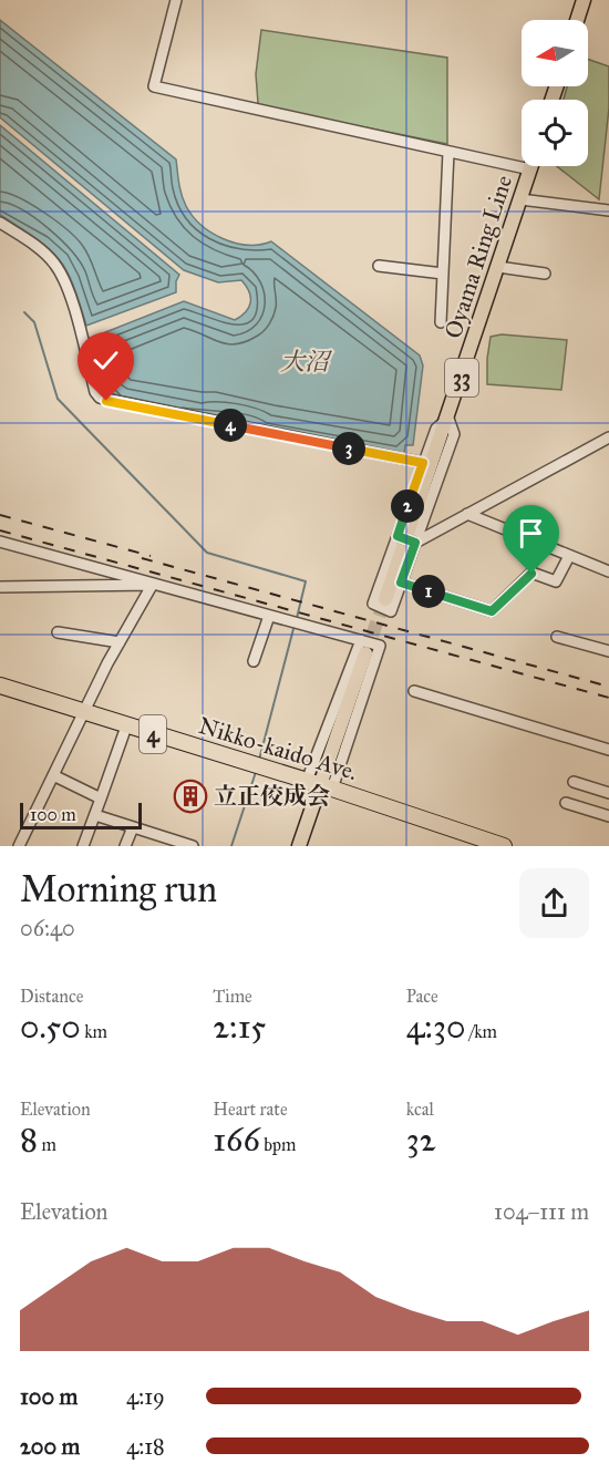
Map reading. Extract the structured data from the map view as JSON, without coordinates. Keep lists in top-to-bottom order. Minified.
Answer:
{"streets":{"highway":["4","Nikko-kaido Ave."],"main road":["Oyama Ring Line","33"]},"water":["大沼"],"places":{"building":["立正佼成会"]},"scale_bar":"100 m","north":"left","page":{"pins":["4","3","2","1"],"scale":"100 m","heading":["Morning run","06:40"],"stats":[["Distance","0.50 km"],["Time","2:15"],["Pace","4:30 /km"],["Elevation","8 m"],["Heart rate","166 bpm"],["kcal","32"]],"chart":["Elevation","104–111 m"],"list":[{"name":"100 m","note":"4:19"},{"name":"200 m","note":"4:18"}]}}
